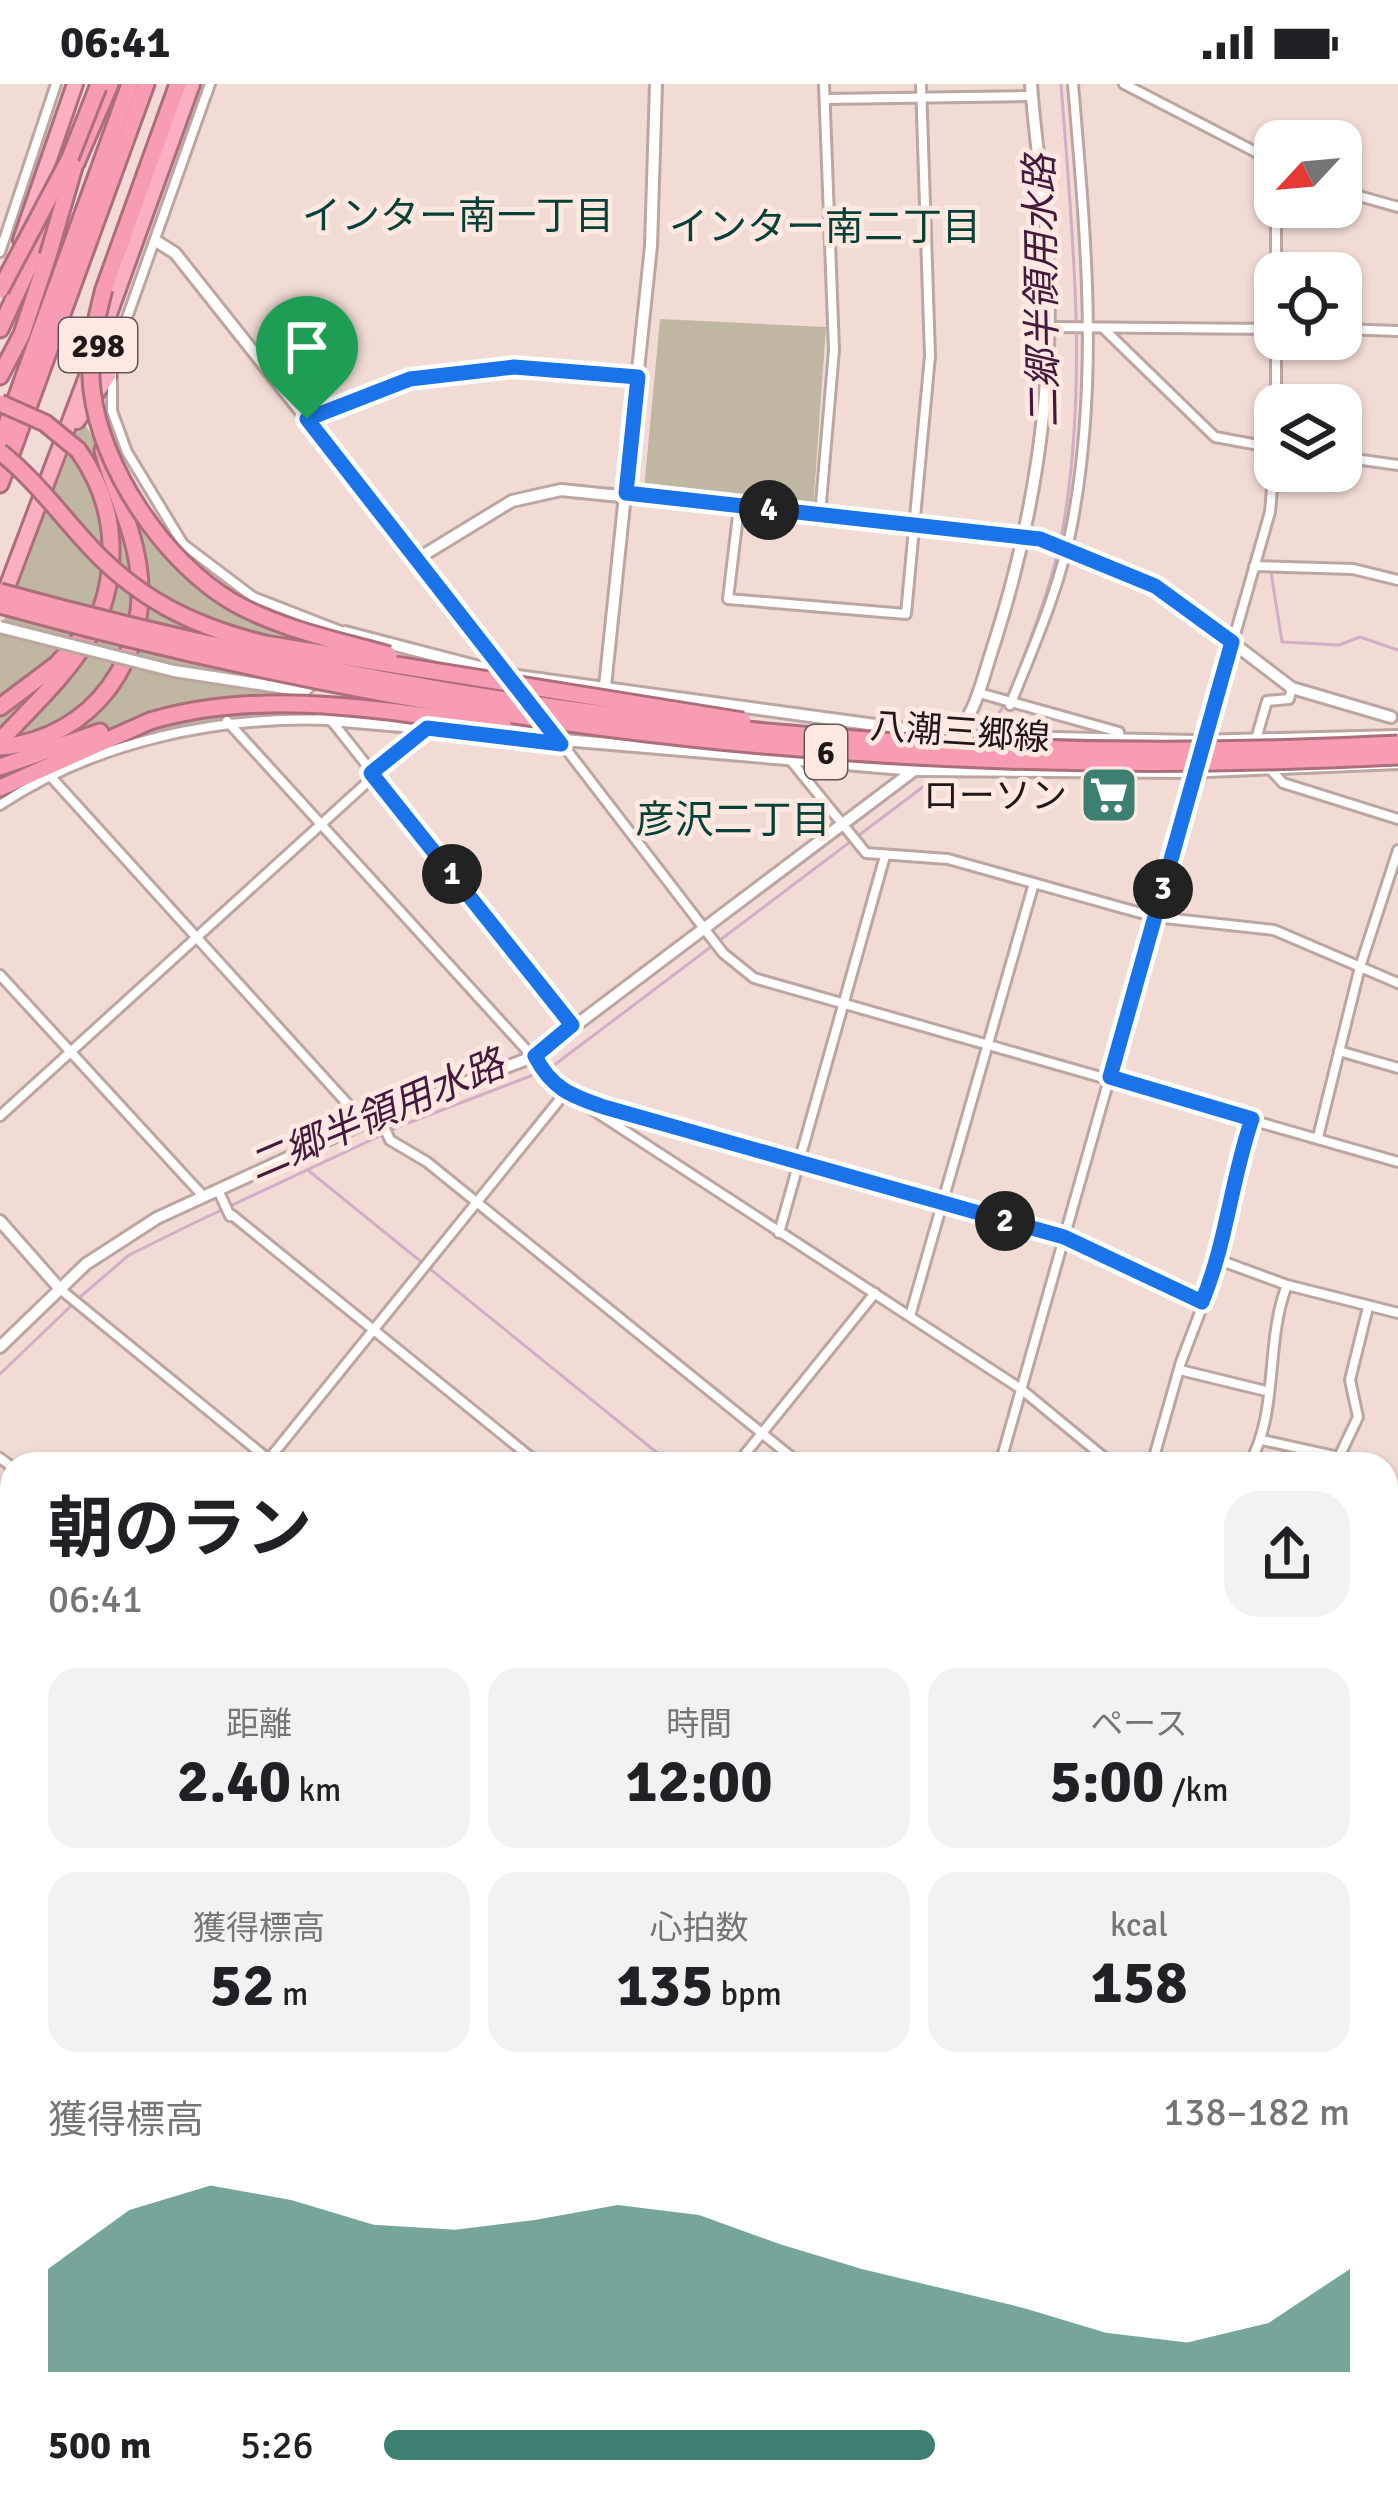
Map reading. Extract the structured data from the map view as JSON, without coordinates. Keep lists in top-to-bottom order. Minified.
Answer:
{"streets":{"highway":["298","6"],"street":["八潮三郷線"]},"crossings":[["298","6"],["八潮三郷線","6"]],"districts":["インター南一丁目","インター南二丁目","彦沢二丁目"],"water":["二郷半領用水路"],"places":{"supermarket":["ローソン"]},"north":"bottom left","page":{"status":"06:41","pins":["4","1","3","2"],"heading":["朝のラン","06:41"],"stats":[["距離","2.40 km"],["時間","12:00"],["ペース","5:00 /km"],["獲得標高","52 m"],["心拍数","135 bpm"],["kcal","158"]],"chart":["獲得標高","138–182 m"],"list":[{"name":"500 m","note":"5:26"}]}}
